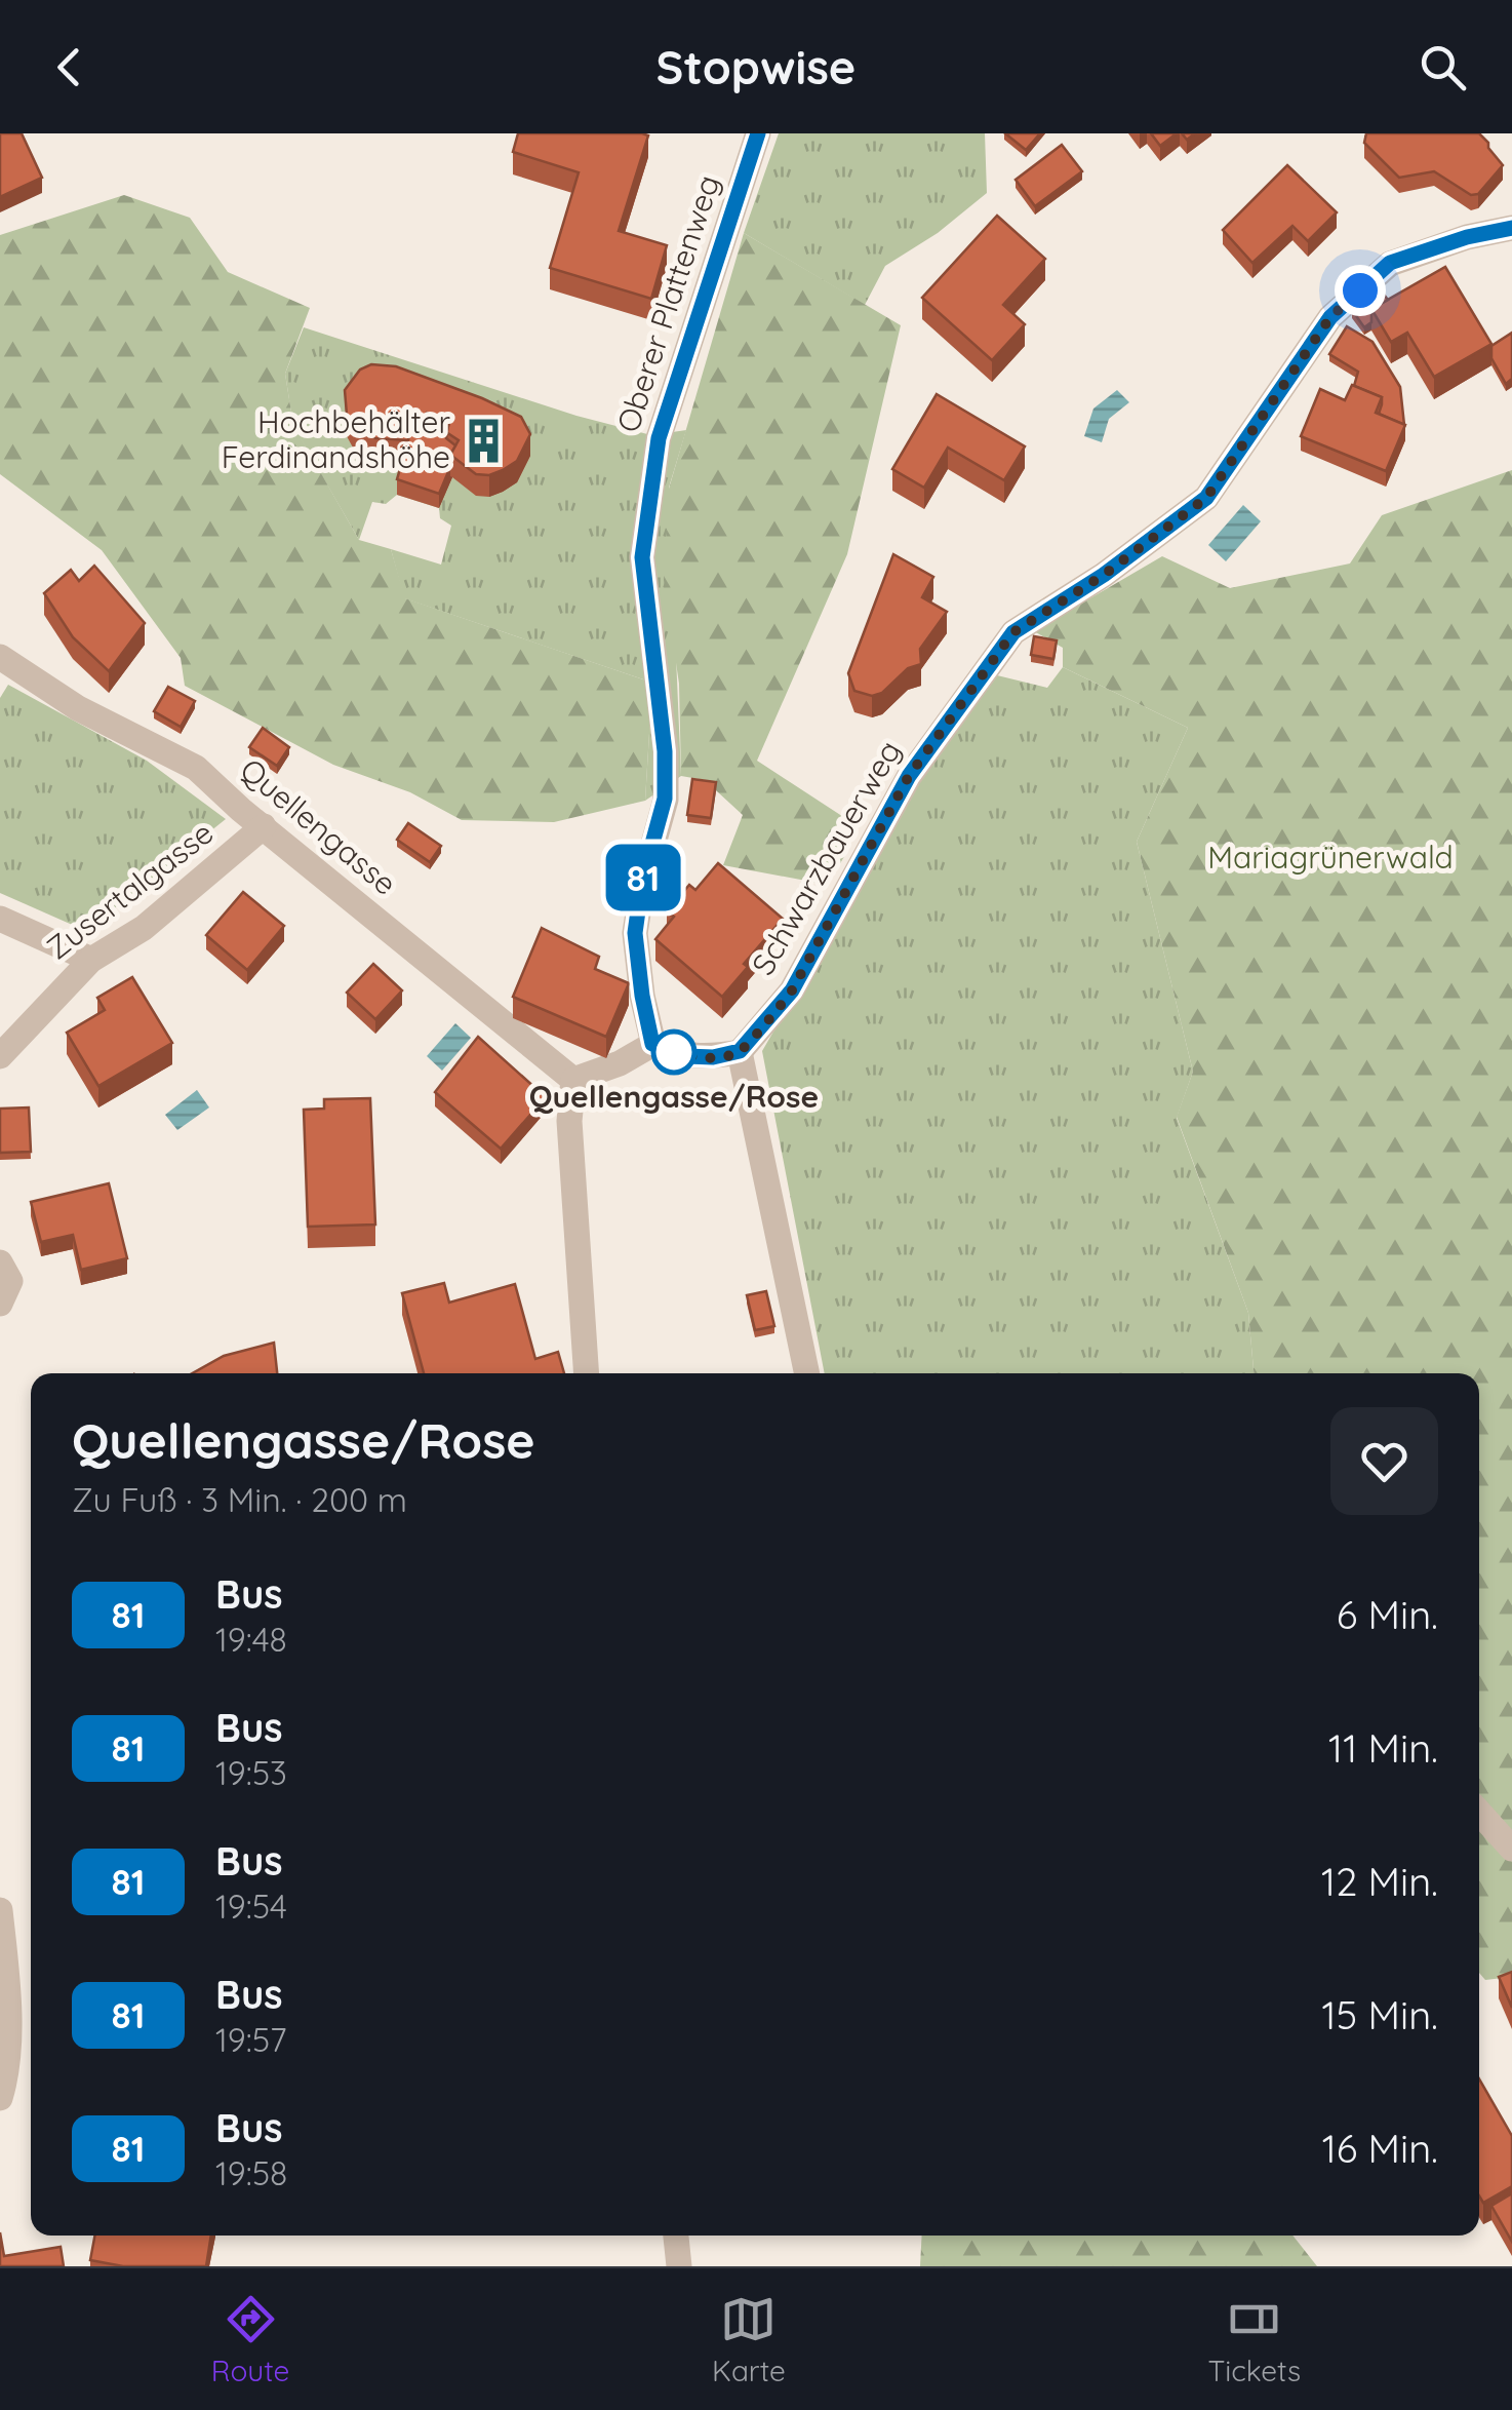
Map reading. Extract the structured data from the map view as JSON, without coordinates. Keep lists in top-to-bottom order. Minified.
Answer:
{"streets":{"street":["Oberer Plattenweg","Quellengasse","Schwarzbauerweg","Zusertalgasse"]},"crossings":[["Quellengasse","Zusertalgasse"]],"parks":["Mariagrünerwald"],"places":{"building":["Hochbehälter Ferdinandshöhe"],"other":["Quellengasse/Rose"]},"lines":["bus line 81"],"page":{"header":"Stopwise","on_map":"81","heading":["Quellengasse/Rose","Zu Fuß · 3 Min. · 200 m"],"list":[{"mark":"81","name":"Bus","note":"19:48","value":"6 Min."},{"mark":"81","name":"Bus","note":"19:53","value":"11 Min."},{"mark":"81","name":"Bus","note":"19:54","value":"12 Min."},{"mark":"81","name":"Bus","note":"19:57","value":"15 Min."},{"mark":"81","name":"Bus","note":"19:58","value":"16 Min."}],"tabs":["Route","Karte","Tickets"]}}
